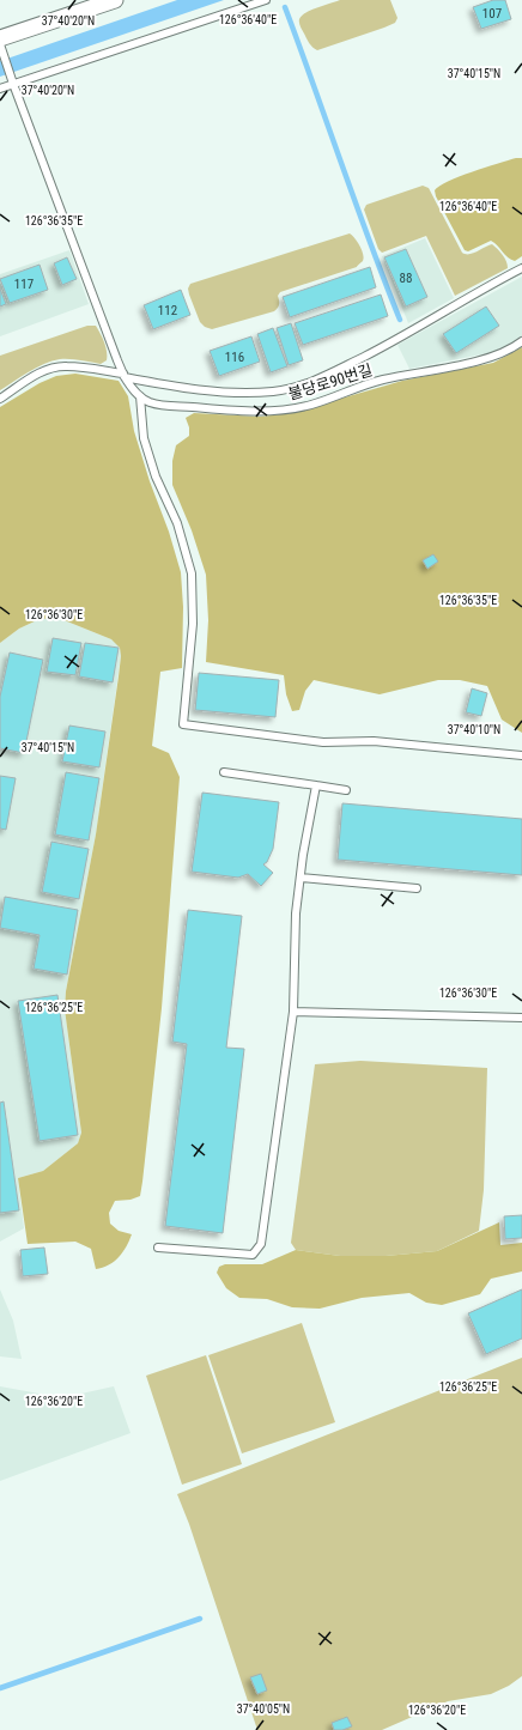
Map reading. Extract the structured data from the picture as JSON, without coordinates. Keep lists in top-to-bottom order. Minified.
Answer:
{"streets":{"lane":["불당로90번길"]},"house_numbers":["107","88","117","112","116"],"coordinates":["126°36'40\"E","37°40'20\"N","37°40'15\"N","126°36'35\"E","126°36'30\"E","37°40'10\"N","126°36'25\"E","126°36'20\"E","37°40'05\"N"]}
